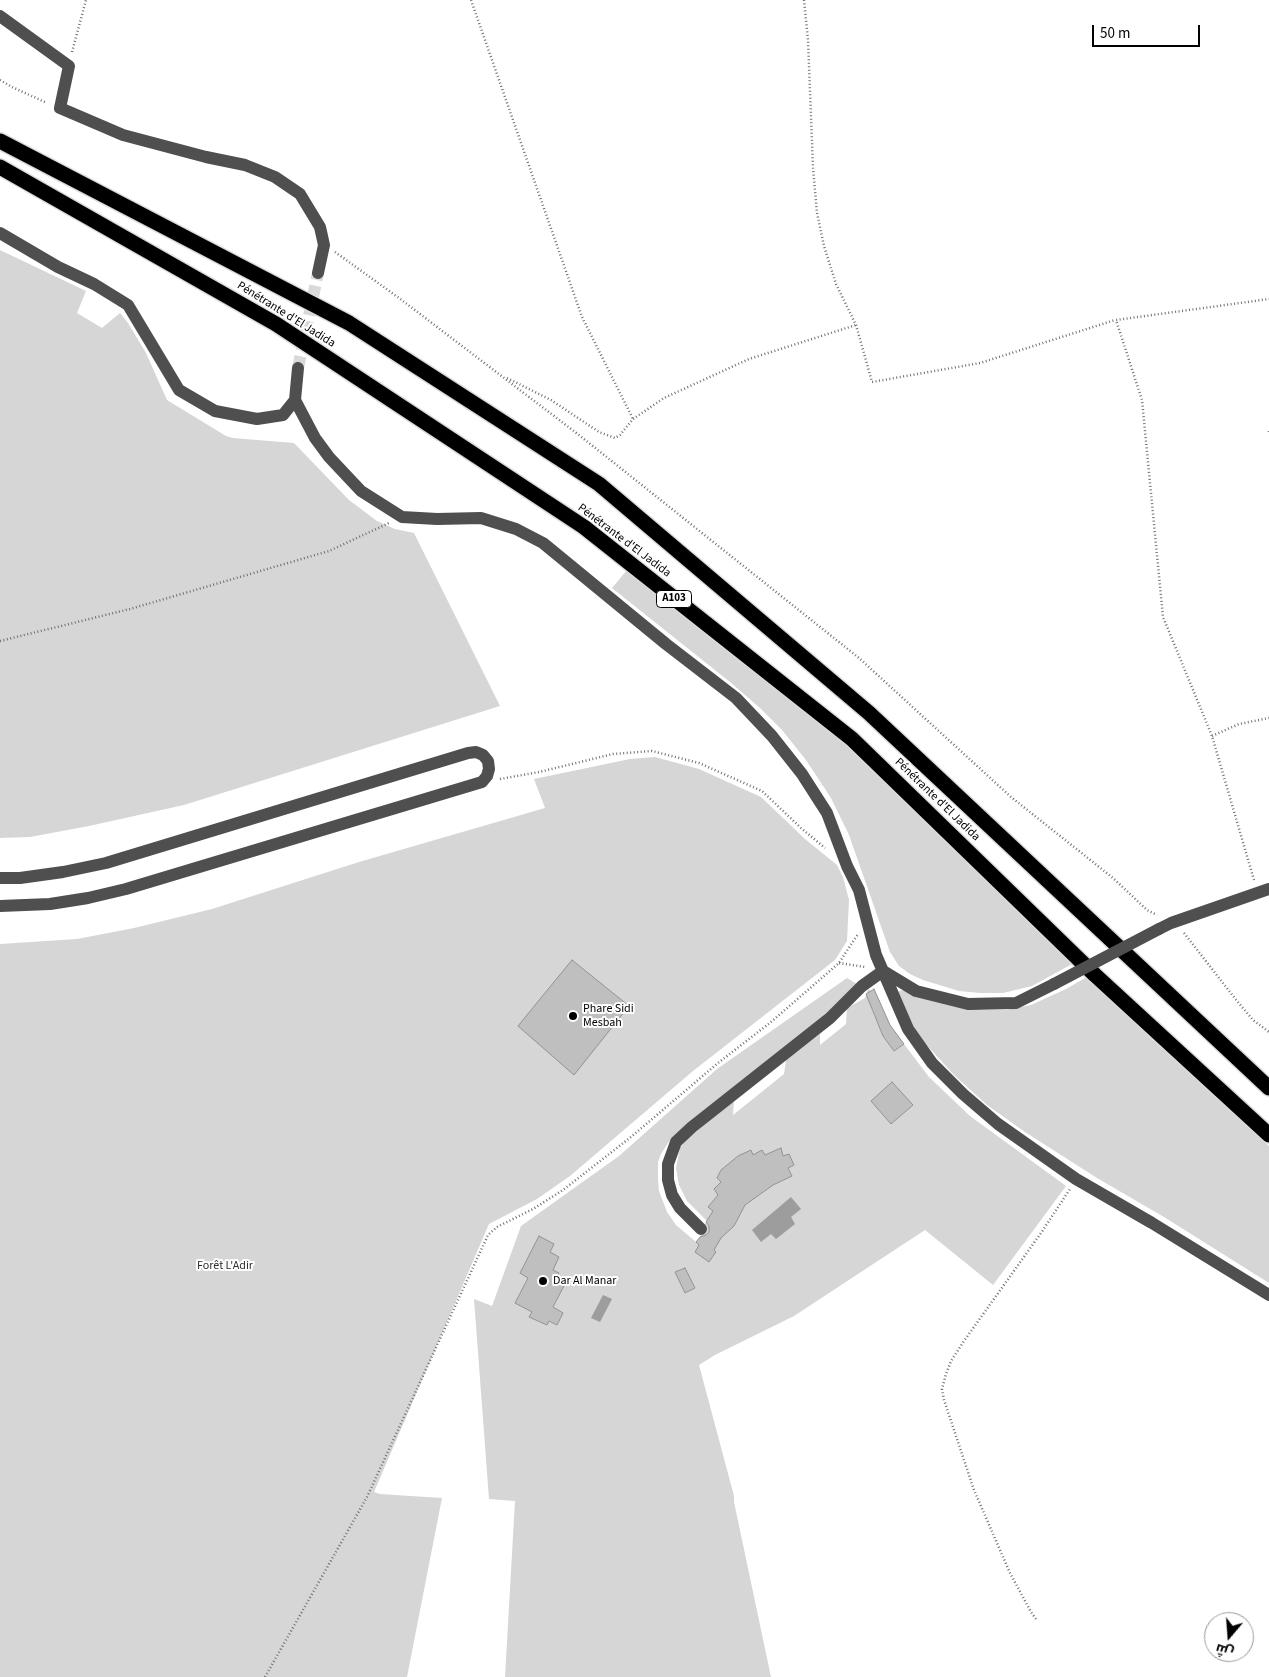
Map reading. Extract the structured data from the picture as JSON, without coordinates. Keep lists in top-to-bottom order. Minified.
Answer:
{"streets":{"highway":["Pénétrante d'El Jadida","A103"]},"parks":["Forêt L'Adir"],"places":["Phare Sidi Mesbah","Dar Al Manar"],"scale_bar":"50 m","north":"bottom"}
